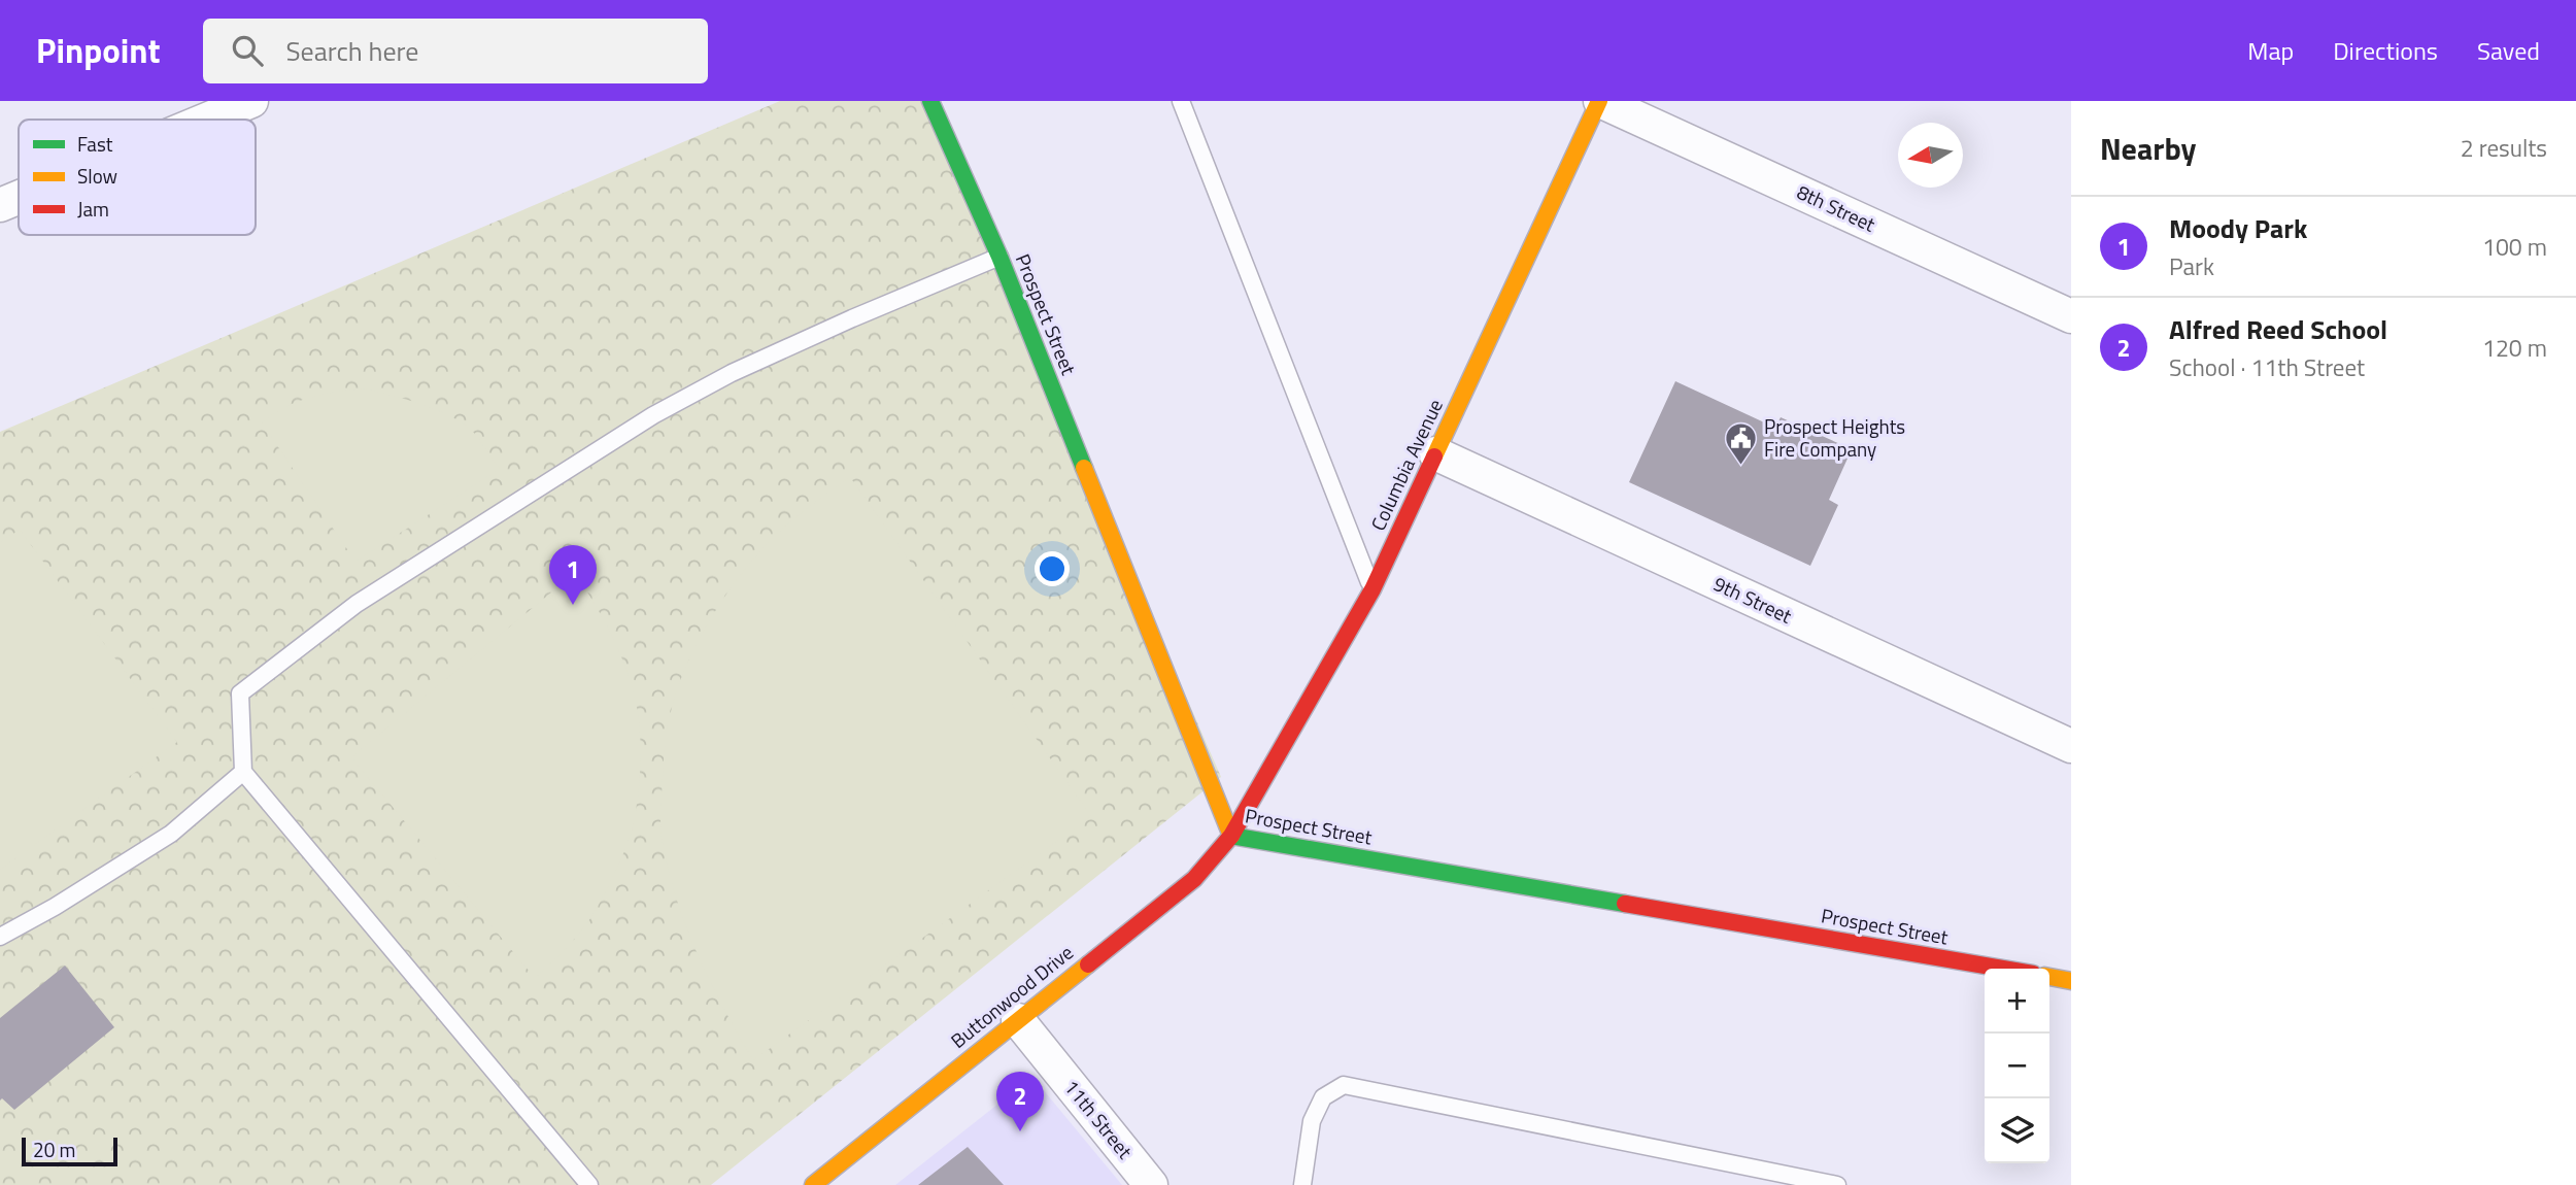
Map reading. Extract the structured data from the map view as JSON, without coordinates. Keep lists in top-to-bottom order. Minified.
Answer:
{"streets":{"street":["8th Street","Prospect Street","Columbia Avenue","9th Street","Buttonwood Drive","11th Street"]},"crossings":[["8th Street","Columbia Avenue"],["Prospect Street","Columbia Avenue"],["Prospect Street","Buttonwood Drive"],["Columbia Avenue","9th Street"],["Columbia Avenue","Buttonwood Drive"],["Buttonwood Drive","11th Street"]],"places":{"public building":["Prospect Heights Fire Company"]},"legend":["Fast","Slow","Jam"],"scale_bar":"20 m","north":"left","page":{"header":"Pinpoint","search":"Search here","nav":["Map","Directions","Saved"],"heading":["Nearby","2 results"],"list":[{"mark":"1","name":"Moody Park","note":"Park","value":"100 m"},{"mark":"2","name":"Alfred Reed School","note":"School · 11th Street","value":"120 m"}],"pins":["1","2"],"map_buttons":["+","−"],"scale":"20 m"}}
